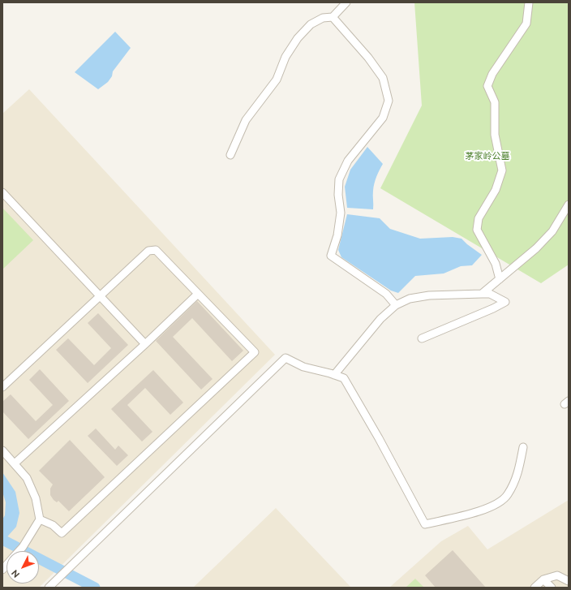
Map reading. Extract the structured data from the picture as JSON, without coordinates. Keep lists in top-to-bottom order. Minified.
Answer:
{"parks":["茅家岭公墓"],"north":"bottom left"}
